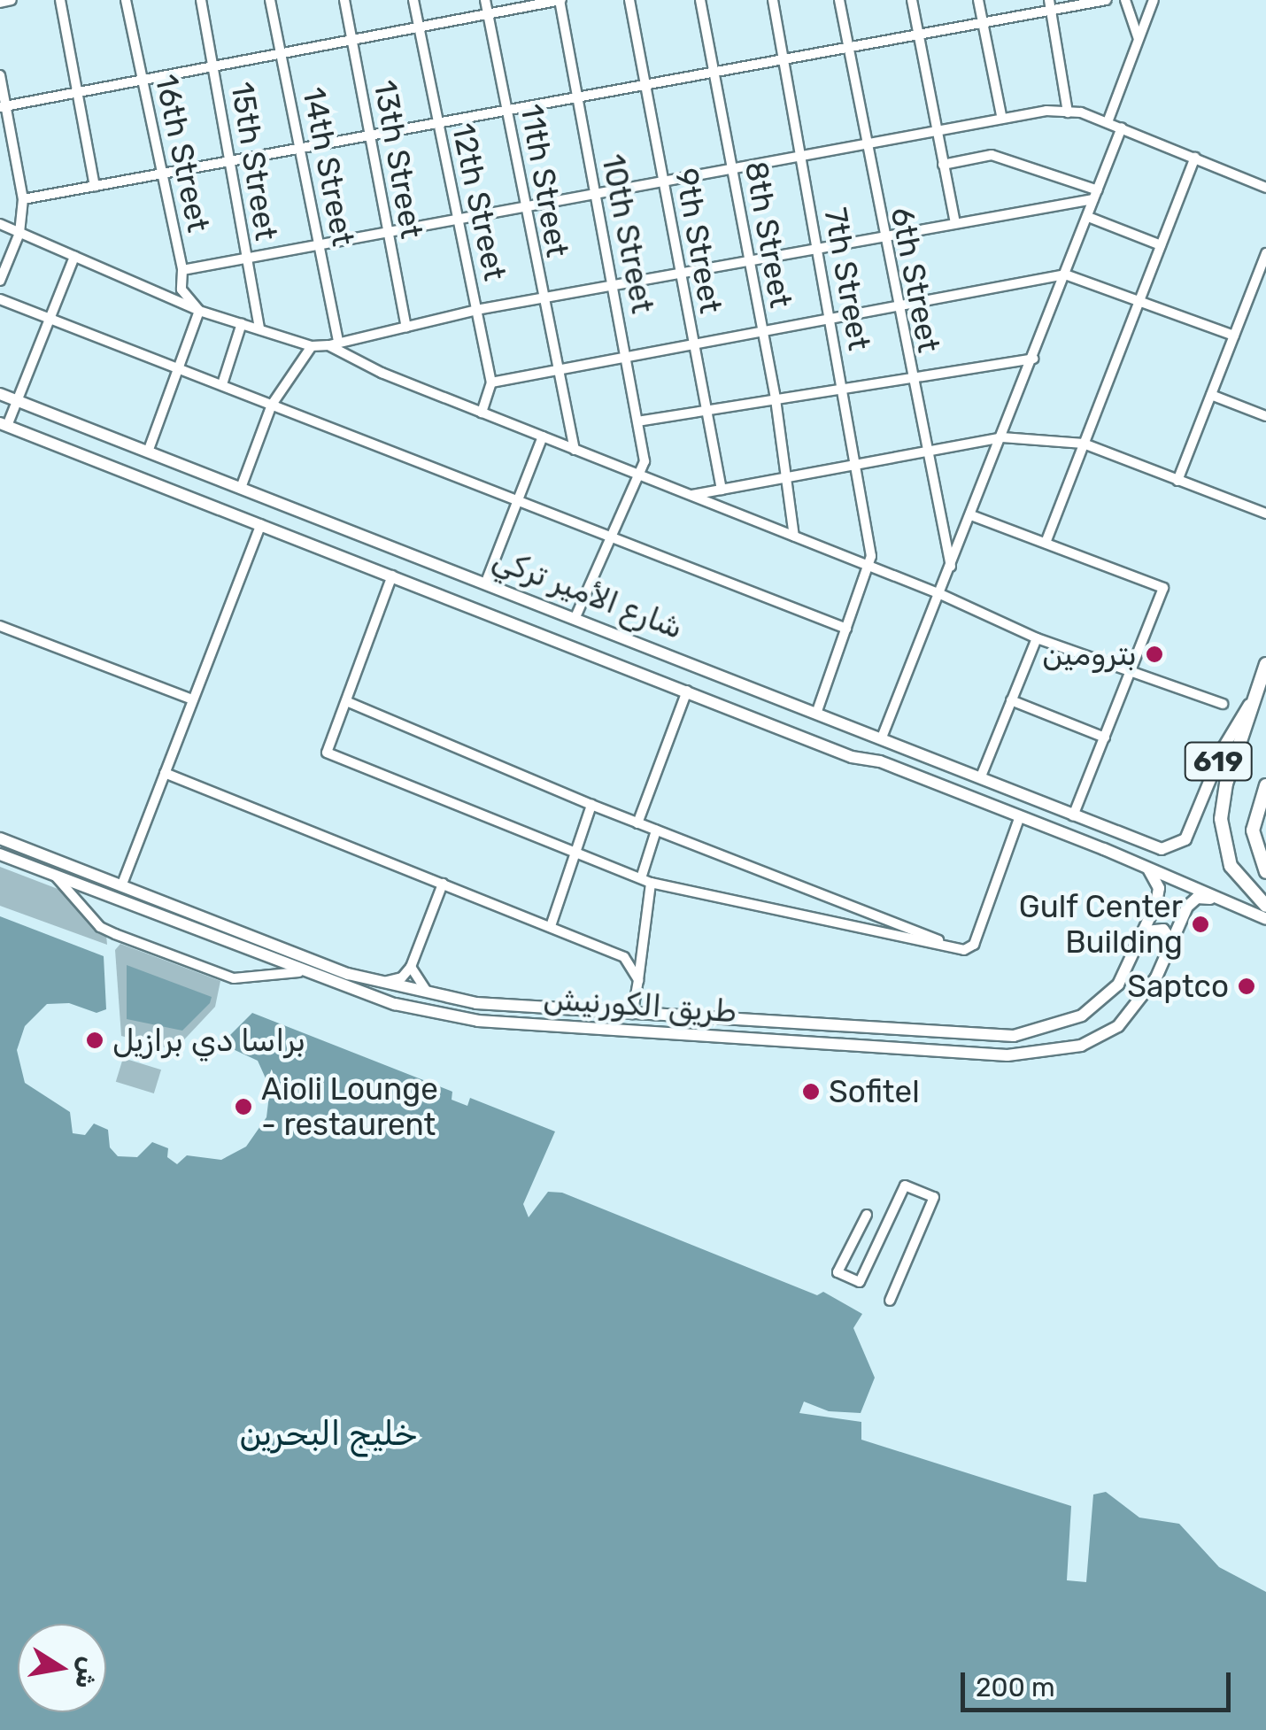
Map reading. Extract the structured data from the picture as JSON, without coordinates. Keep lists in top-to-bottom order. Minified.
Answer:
{"streets":{"highway":["619"],"main road":["شارع الأمير تركي","طريق الكورنيش"],"street":["16th Street","13th Street","15th Street","14th Street","11th Street","12th Street","10th Street","8th Street","9th Street","7th Street","6th Street"]},"crossings":[["شارع الأمير تركي","619"],["شارع الأمير تركي","طريق الكورنيش"]],"water":["خليج البحرين"],"places":["بترومين","Gulf Center Building","Saptco","براسا دي برازيل","Sofitel","Aioli Lounge - restaurent"],"scale_bar":"200 m","north":"right"}
